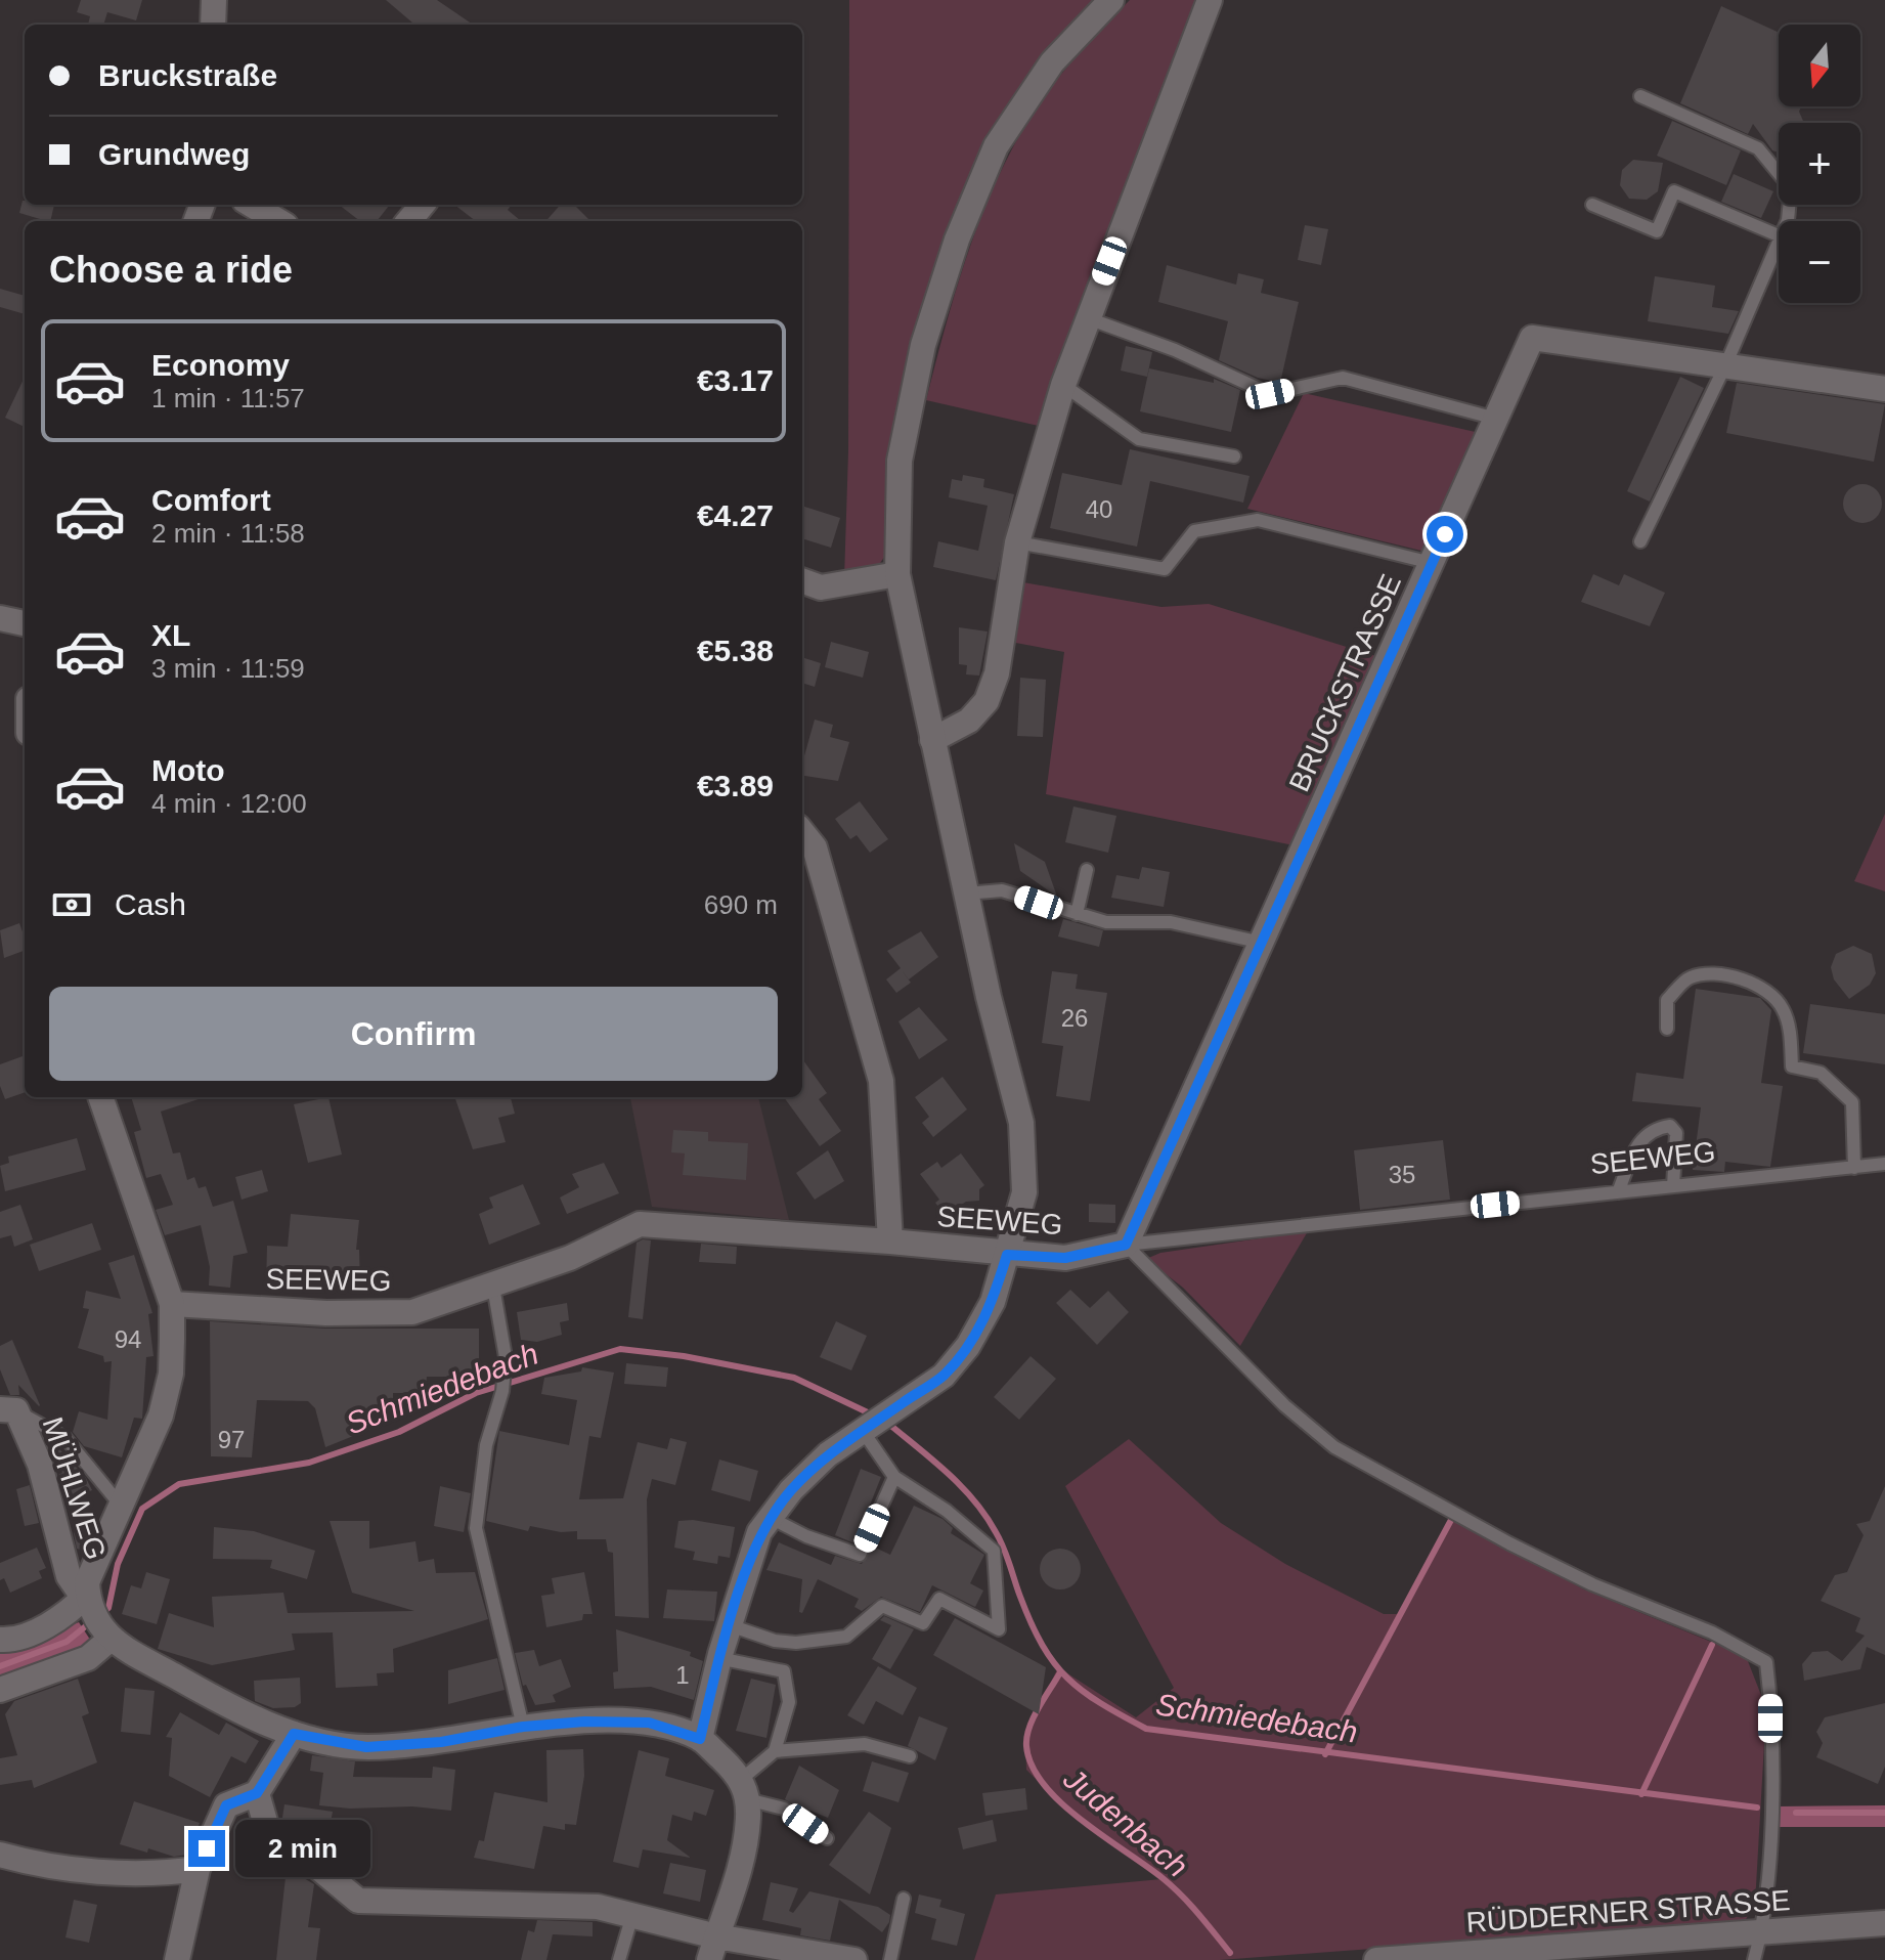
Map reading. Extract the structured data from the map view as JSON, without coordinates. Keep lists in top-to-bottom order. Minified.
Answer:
{"streets":{"street":["BRUCKSTRASSE","SEEWEG","MÜHLWEG","RÜDDERNER STRASSE"]},"crossings":[["BRUCKSTRASSE","SEEWEG"]],"water":["Schmiedebach","Judenbach"],"house_numbers":["40","26","35","94","97","1"],"north":"bottom","page":{"map_buttons":["+","−"],"banner":["Bruckstraße","Grundweg"],"heading":"Choose a ride","list":[{"name":"Economy","note":"1 min · 11:57","value":"€3.17"},{"name":"Comfort","note":"2 min · 11:58","value":"€4.27"},{"name":"XL","note":"3 min · 11:59","value":"€5.38"},{"name":"Moto","note":"4 min · 12:00","value":"€3.89"}],"pay":["Cash","690 m"],"buttons":"Confirm","bubble":"2 min"}}
